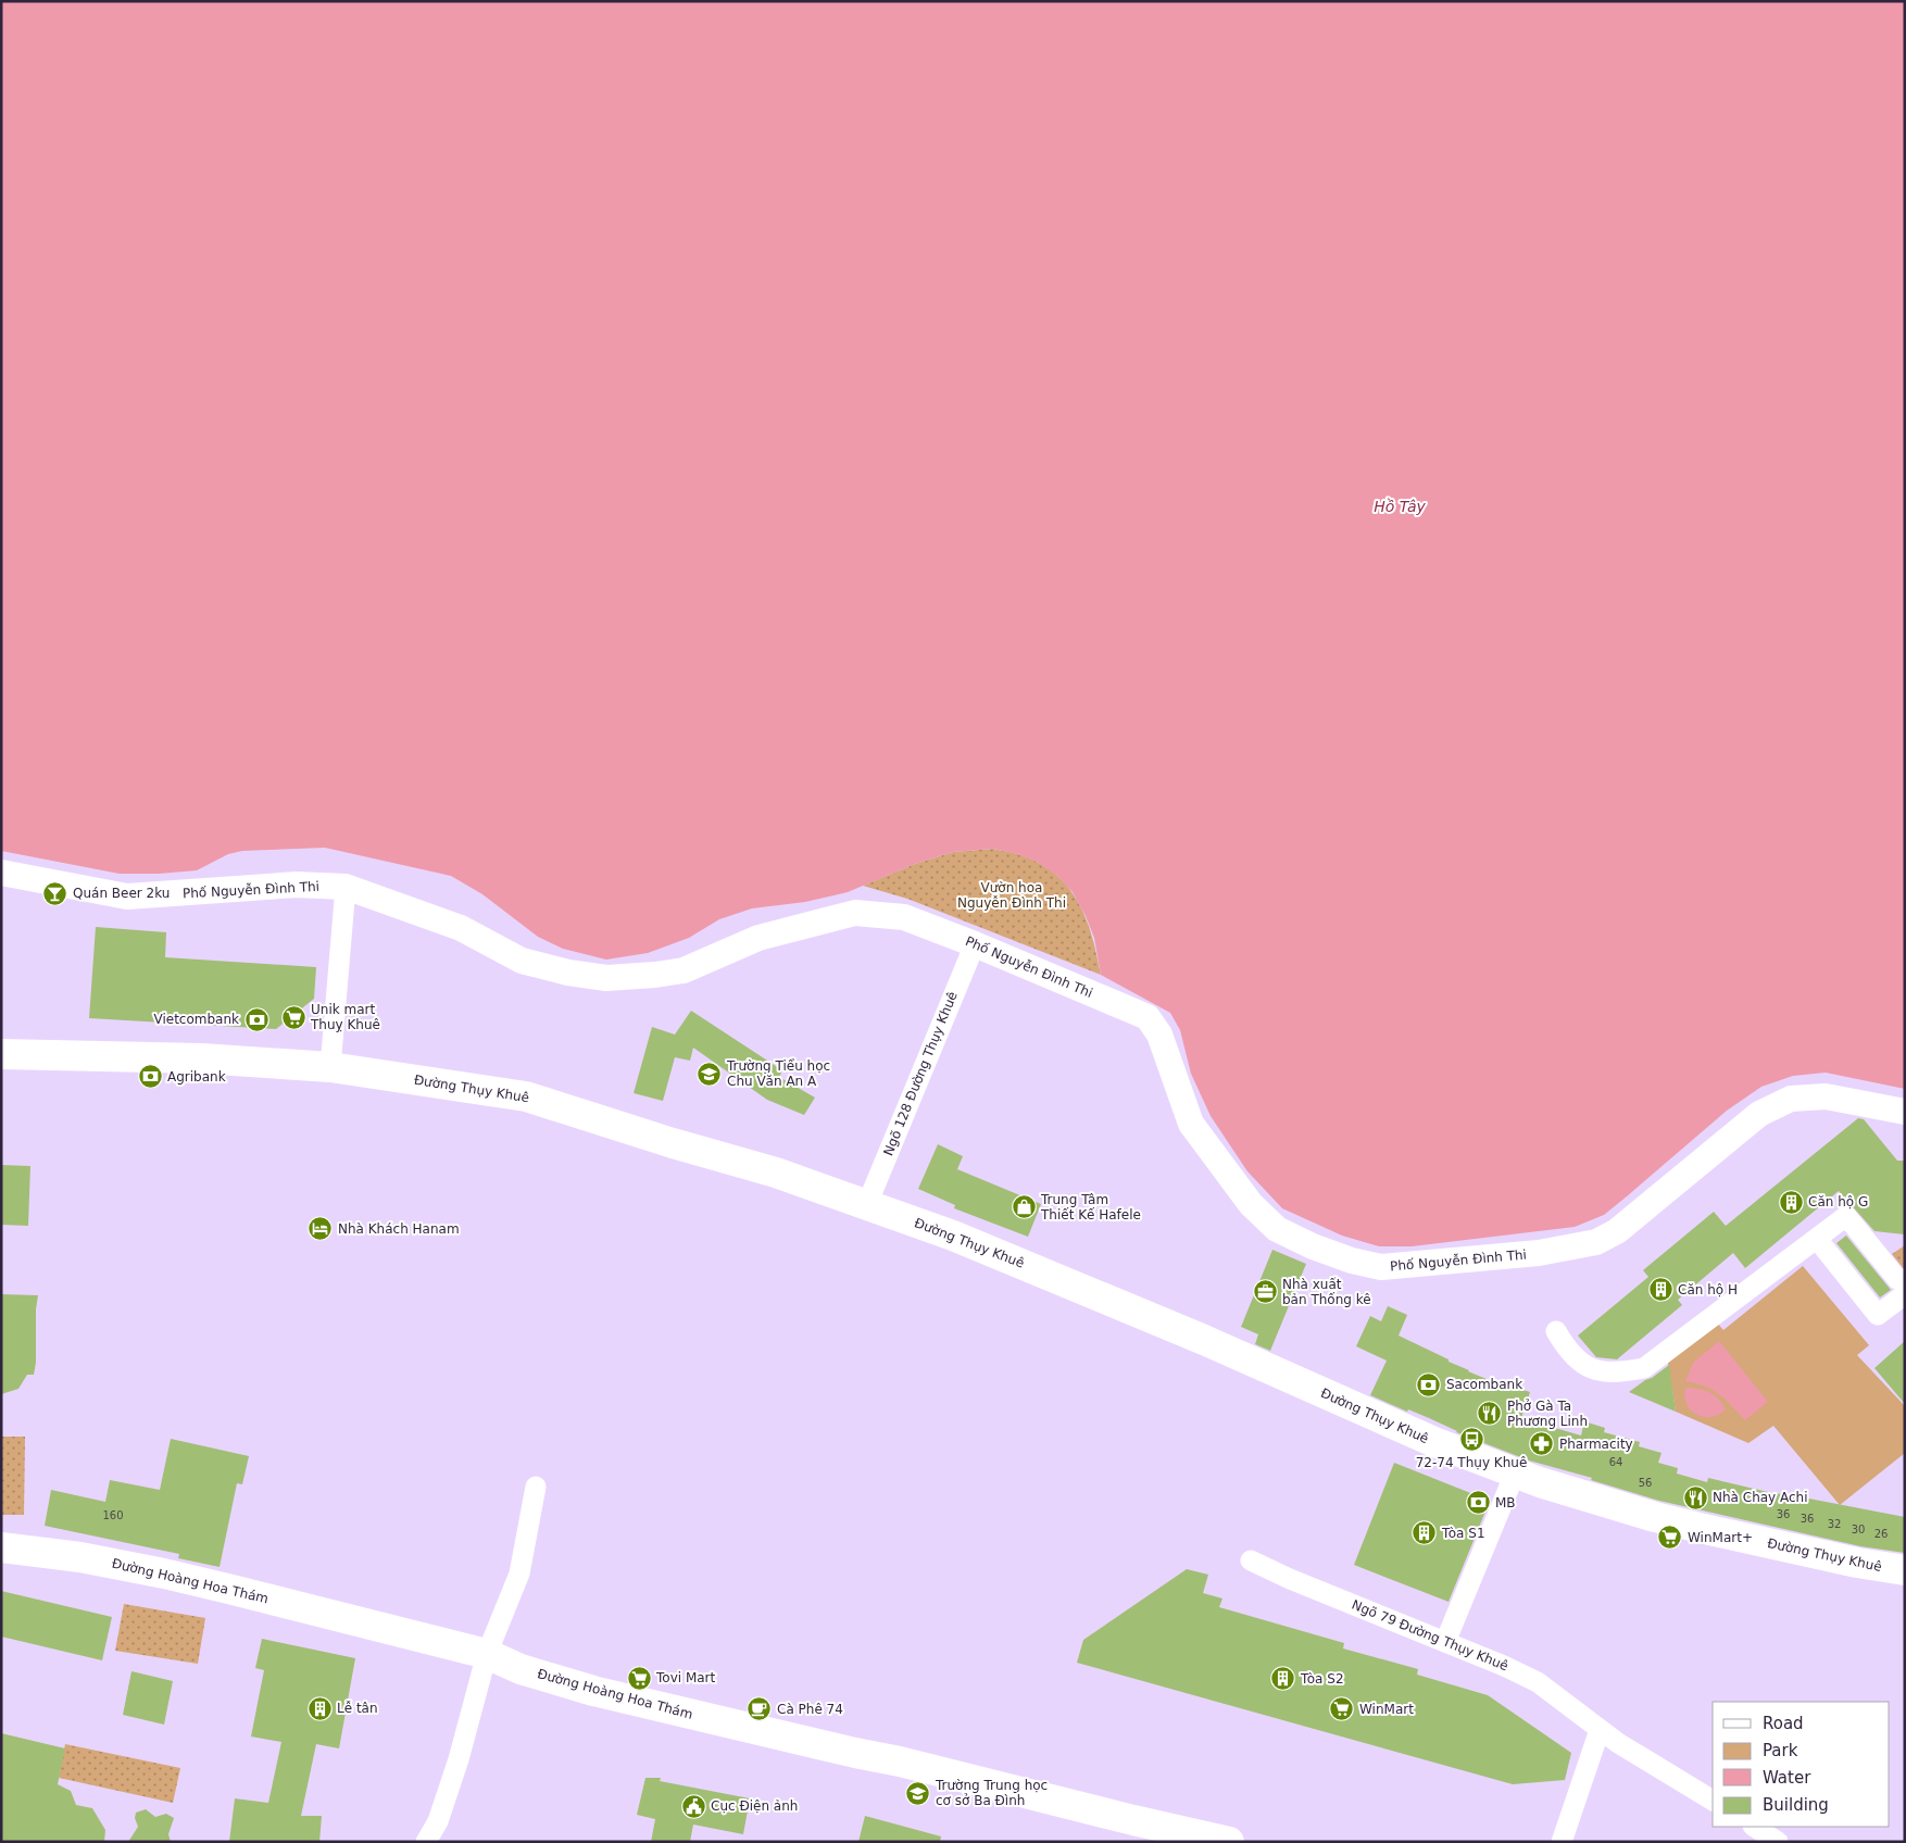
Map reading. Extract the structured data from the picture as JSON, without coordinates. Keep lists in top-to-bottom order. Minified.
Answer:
{"streets":{"main road":["Đường Thụy Khuê","Đường Hoàng Hoa Thám"],"street":["Phố Nguyễn Đình Thi","Ngõ 128 Đường Thụy Khuê","Ngõ 79 Đường Thụy Khuê"]},"crossings":[["Phố Nguyễn Đình Thi","Ngõ 128 Đường Thụy Khuê"],["Ngõ 128 Đường Thụy Khuê","Đường Thụy Khuê"]],"water":["Hồ Tây"],"parks":["Vườn hoa Nguyễn Đình Thi"],"places":{"bar":["Quán Beer 2ku"],"supermarket":["Unik mart Thuỵ Khuê","WinMart+","Tovi Mart","WinMart"],"bank":["Vietcombank","Agribank","Sacombank","MB"],"school or university":["Trường Tiểu học Chu Văn An A","Trường Trung học cơ sở Ba Đình"],"building":["Căn hộ G","Căn hộ H","Tòa S1","Tòa S2","Lễ tân"],"shop":["Trung Tâm Thiết Kế Hafele"],"hotel":["Nhà Khách Hanam"],"office":["Nhà xuất bản Thống kê"],"restaurant":["Phở Gà Ta Phương Linh","Nhà Chay Achi"],"bus stop":["72-74 Thụy Khuê"],"pharmacy":["Pharmacity"],"cafe":["Cà Phê 74"],"public building":["Cục Điện ảnh"]},"house_numbers":["64","56","36","160","36","32","30","26"],"legend":["Road","Park","Water","Building"]}
